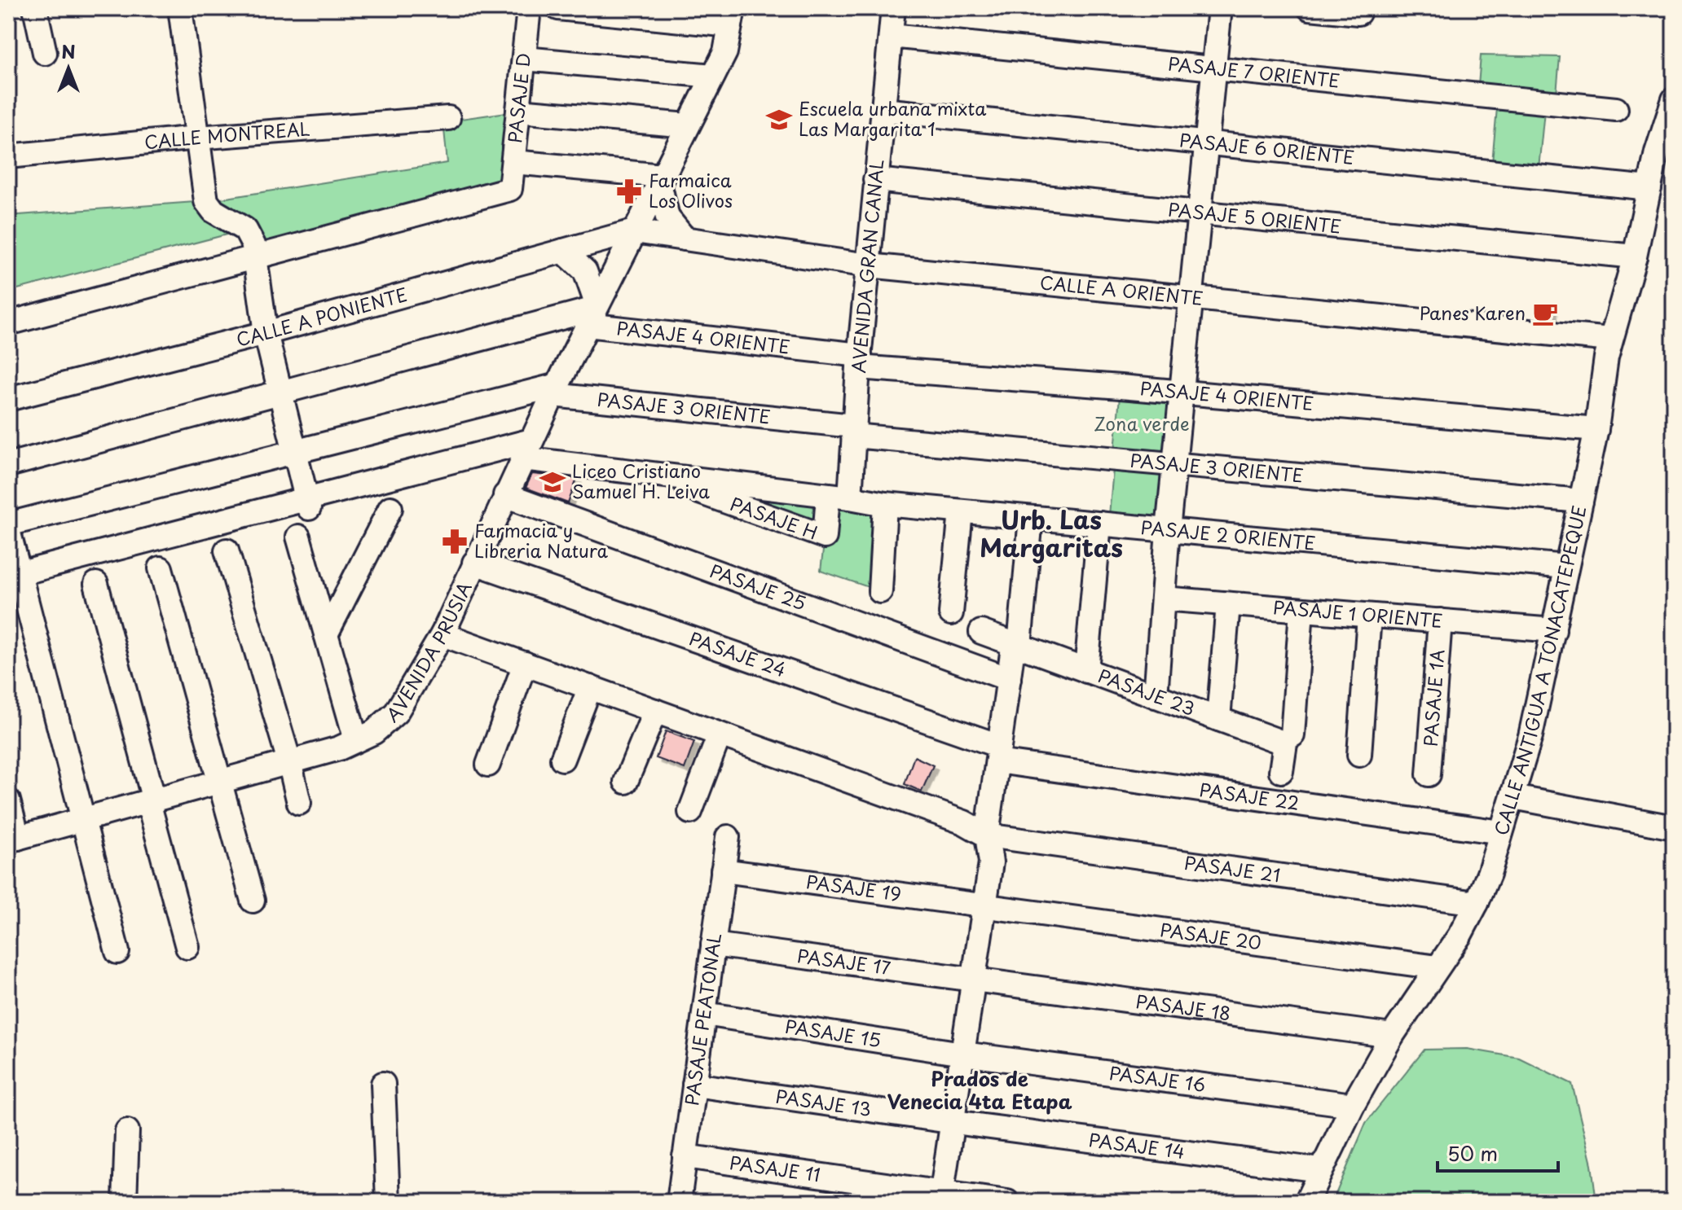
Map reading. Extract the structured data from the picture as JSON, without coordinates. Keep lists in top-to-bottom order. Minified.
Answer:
{"streets":{"street":["PASAJE 7 ORIENTE","PASAJE D","CALLE MONTREAL","PASAJE 6 ORIENTE","PASAJE 5 ORIENTE","AVENIDA GRAN CANAL","CALLE A ORIENTE","CALLE A PONIENTE","PASAJE 4 ORIENTE","PASAJE 3 ORIENTE","PASAJE H","PASAJE 2 ORIENTE","PASAJE 25","PASAJE 1 ORIENTE","AVENIDA PRUSIA","PASAJE 24","CALLE ANTIGUA A TONACATEPEQUE","PASAJE 23","PASAJE 1A","PASAJE 22","PASAJE 21","PASAJE 19","PASAJE 20","PASAJE 17","PASAJE 18","PASAJE PEATONAL","PASAJE 15","PASAJE 16","PASAJE 13","PASAJE 14","PASAJE 11"]},"crossings":[["PASAJE 7 ORIENTE","AVENIDA GRAN CANAL"],["PASAJE 6 ORIENTE","AVENIDA GRAN CANAL"],["PASAJE 6 ORIENTE","CALLE ANTIGUA A TONACATEPEQUE"],["PASAJE 5 ORIENTE","AVENIDA GRAN CANAL"],["PASAJE 5 ORIENTE","CALLE ANTIGUA A TONACATEPEQUE"],["AVENIDA GRAN CANAL","CALLE A ORIENTE"],["AVENIDA GRAN CANAL","PASAJE 4 ORIENTE"],["AVENIDA GRAN CANAL","PASAJE 3 ORIENTE"],["AVENIDA GRAN CANAL","PASAJE H"],["AVENIDA GRAN CANAL","PASAJE 2 ORIENTE"],["CALLE A ORIENTE","CALLE A PONIENTE"],["CALLE A ORIENTE","AVENIDA PRUSIA"],["CALLE A ORIENTE","CALLE ANTIGUA A TONACATEPEQUE"],["CALLE A PONIENTE","AVENIDA PRUSIA"],["PASAJE 4 ORIENTE","AVENIDA PRUSIA"],["PASAJE 4 ORIENTE","CALLE ANTIGUA A TONACATEPEQUE"],["PASAJE 3 ORIENTE","AVENIDA PRUSIA"],["PASAJE 3 ORIENTE","CALLE ANTIGUA A TONACATEPEQUE"],["PASAJE H","PASAJE 2 ORIENTE"],["PASAJE 2 ORIENTE","AVENIDA PRUSIA"],["PASAJE 2 ORIENTE","CALLE ANTIGUA A TONACATEPEQUE"],["PASAJE 25","AVENIDA PRUSIA"],["PASAJE 1 ORIENTE","CALLE ANTIGUA A TONACATEPEQUE"],["PASAJE 1 ORIENTE","PASAJE 1A"],["AVENIDA PRUSIA","PASAJE 24"],["AVENIDA PRUSIA","PASAJE 21"],["PASAJE 24","PASAJE 22"],["CALLE ANTIGUA A TONACATEPEQUE","PASAJE 22"],["CALLE ANTIGUA A TONACATEPEQUE","PASAJE 21"],["CALLE ANTIGUA A TONACATEPEQUE","PASAJE 20"],["CALLE ANTIGUA A TONACATEPEQUE","PASAJE 18"],["CALLE ANTIGUA A TONACATEPEQUE","PASAJE 16"],["CALLE ANTIGUA A TONACATEPEQUE","PASAJE 14"],["PASAJE 19","PASAJE 20"],["PASAJE 19","PASAJE PEATONAL"],["PASAJE 17","PASAJE 18"],["PASAJE 17","PASAJE PEATONAL"],["PASAJE PEATONAL","PASAJE 15"],["PASAJE PEATONAL","PASAJE 13"],["PASAJE PEATONAL","PASAJE 11"],["PASAJE 15","PASAJE 16"],["PASAJE 13","PASAJE 14"]],"districts":["Urb. Las Margaritas","Prados de Venecia 4ta Etapa"],"parks":["Zona verde"],"places":{"school or university":["Escuela urbana mixta Las Margarita 1","Liceo Cristiano Samuel H. Leiva"],"pharmacy":["Farmaica Los Olivos","Farmacia y Libreria Natura"],"cafe":["Panes Karen"]},"scale_bar":"50 m","north":"top"}
